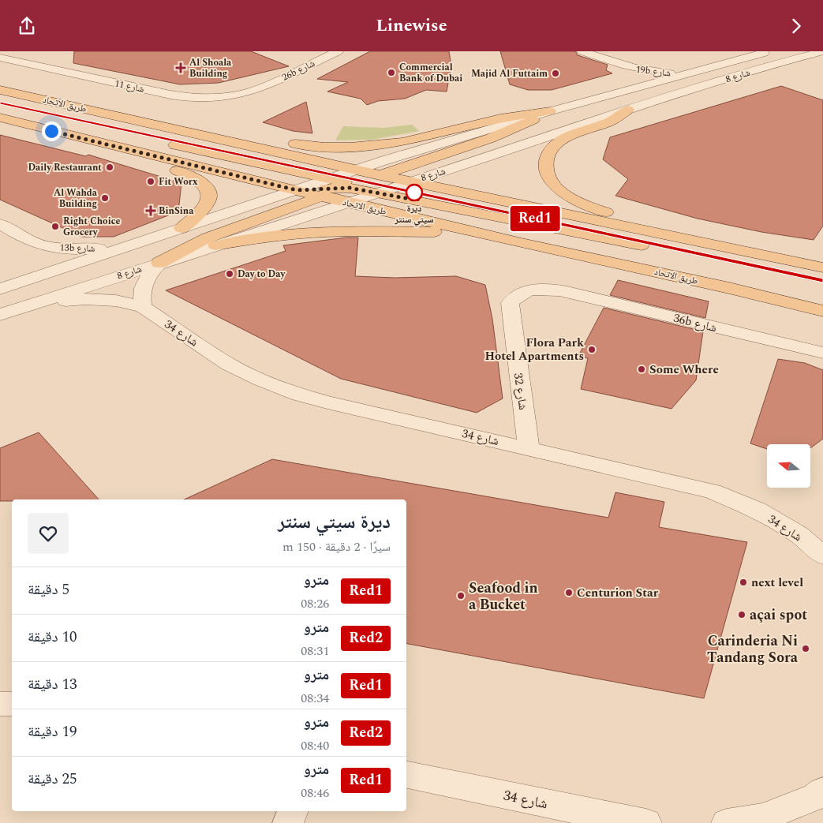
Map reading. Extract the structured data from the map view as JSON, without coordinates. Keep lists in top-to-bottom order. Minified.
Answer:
{"streets":{"main road":["طريق الاتحاد"],"street":["26b شارع","19b شارع","شارع 8","شارع 11","13b شارع","36b شارع","شارع 34","شارع 32"]},"crossings":[["26b شارع","شارع 11"],["19b شارع","شارع 8"],["شارع 8","طريق الاتحاد"],["شارع 8","شارع 34"],["36b شارع","شارع 32"],["شارع 34","شارع 32"]],"places":{"health":["Al Shoala Building","BinSina"],"other":["Commercial Bank of Dubai","Majid Al Futtaim","Daily Restaurant","Fit Worx","ديرة سيتي سنتر","Al Wahda Building","Right Choice Grocery","Day to Day","Flora Park Hotel Apartments","Some Where","next level","Centurion Star","Seafood in a Bucket","açai spot","Carinderia Ni Tandang Sora"]},"lines":["metro line Red1"],"north":"left","page":{"header":"Linewise","on_map":"Red1","heading":["ديرة سيتي سنتر","سيرًا · 2 دقيقة · 150 m"],"list":[{"mark":"Red1","name":"مترو","note":"08:26","value":"5 دقيقة"},{"mark":"Red2","name":"مترو","note":"08:31","value":"10 دقيقة"},{"mark":"Red1","name":"مترو","note":"08:34","value":"13 دقيقة"},{"mark":"Red2","name":"مترو","note":"08:40","value":"19 دقيقة"},{"mark":"Red1","name":"مترو","note":"08:46","value":"25 دقيقة"}]}}
